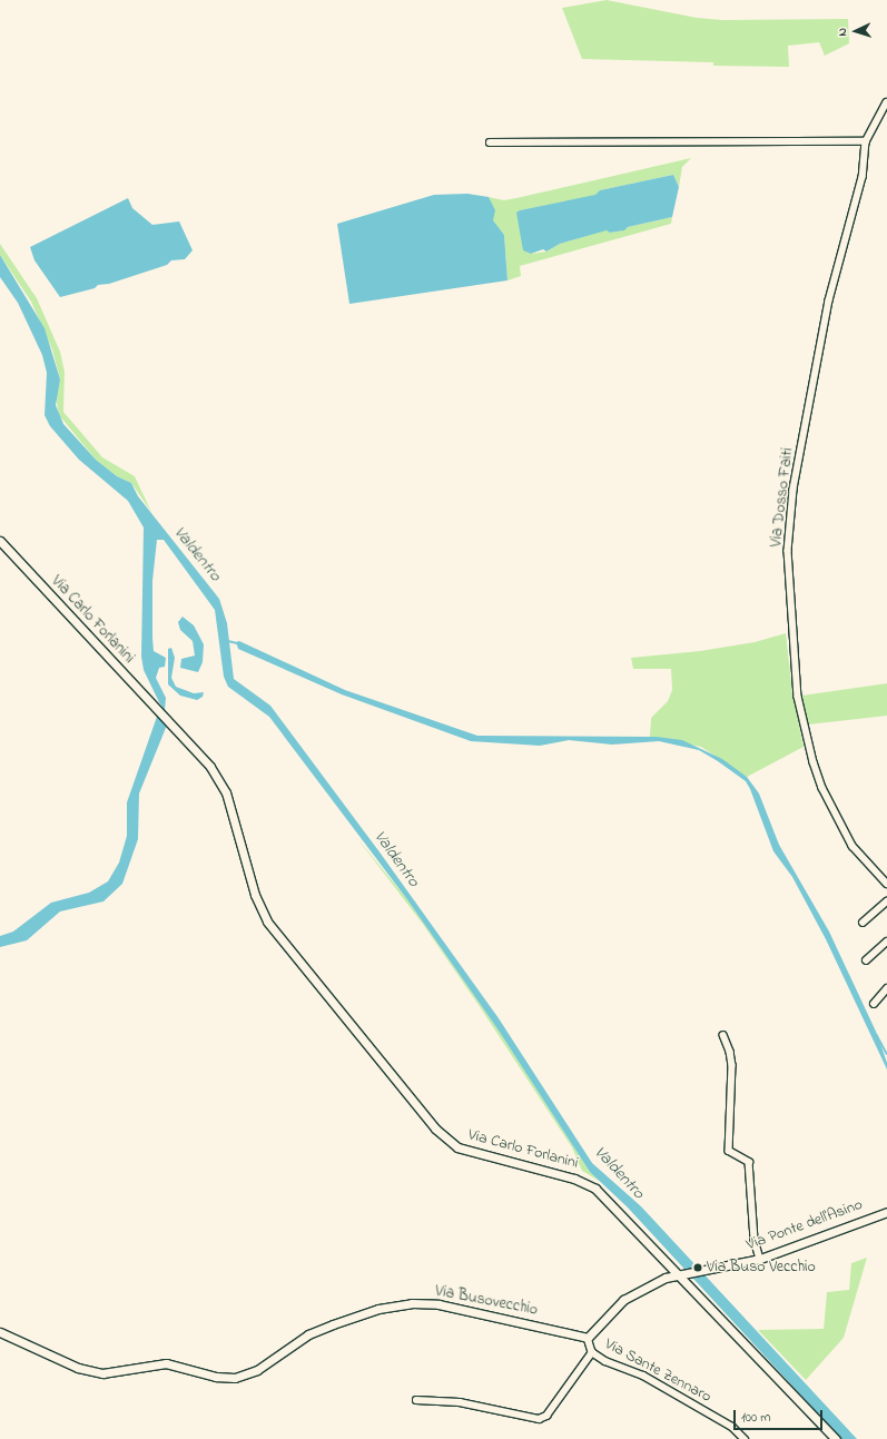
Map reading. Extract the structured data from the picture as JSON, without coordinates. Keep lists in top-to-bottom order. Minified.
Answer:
{"streets":{"main road":["Via Carlo Forlanini","Via Ponte dell'Asino","Via Busovecchio"],"street":["Via Dosso Faiti","Via Sante Zennaro"]},"crossings":[["Via Carlo Forlanini","Via Ponte dell'Asino"],["Via Busovecchio","Via Sante Zennaro"]],"water":["Valdentro"],"places":["Via Buso Vecchio"],"scale_bar":"100 m","north":"left"}
